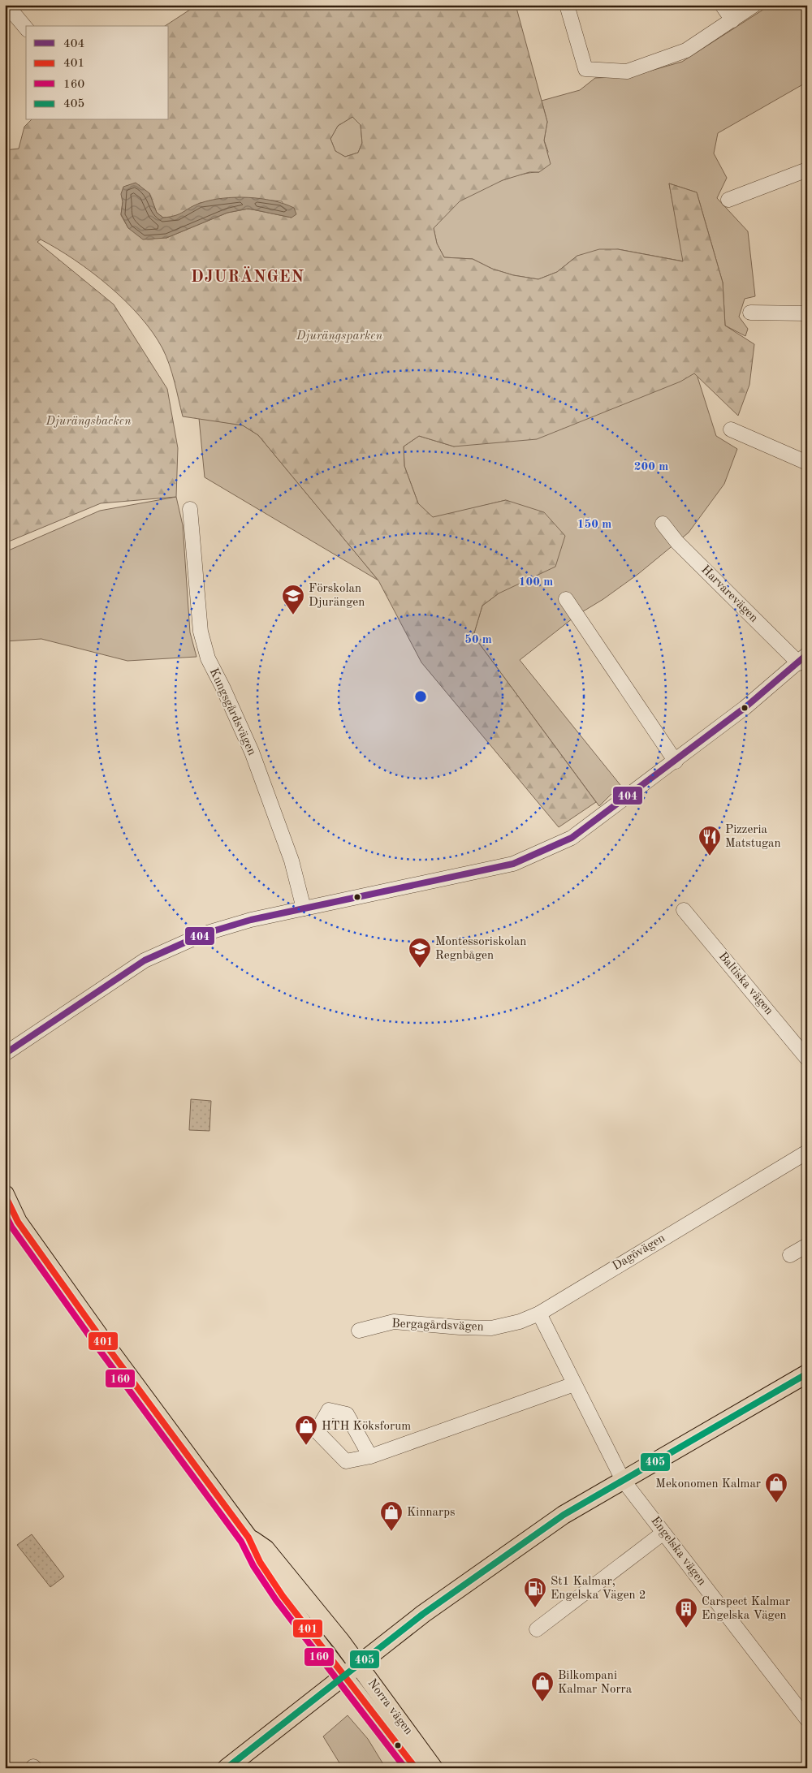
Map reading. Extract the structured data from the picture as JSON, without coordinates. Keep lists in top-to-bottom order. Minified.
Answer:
{"streets":{"main road":["Norra vägen"],"street":["Harvarevägen","Kungsgårdsvägen","Baltiska vägen","Dagövägen","Bergagårdsvägen","Engelska vägen"]},"crossings":[["Dagövägen","Bergagårdsvägen"]],"districts":["DJURÄNGEN"],"parks":["Djurängsparken","Djurängsbacken"],"places":{"school or university":["Förskolan Djurängen","Montessoriskolan Regnbågen"],"restaurant":["Pizzeria Matstugan"],"shop":["HTH Köksforum","Mekonomen Kalmar","Kinnarps","Bilkompani Kalmar Norra"],"fuel station":["St1 Kalmar, Engelska Vägen 2"],"building":["Carspect Kalmar Engelska Vägen"]},"lines":["transit line 404","transit line 401","transit line 160","transit line 405"],"legend":["404","401","160","405"],"rings":["200 m","150 m","100 m","50 m"]}
